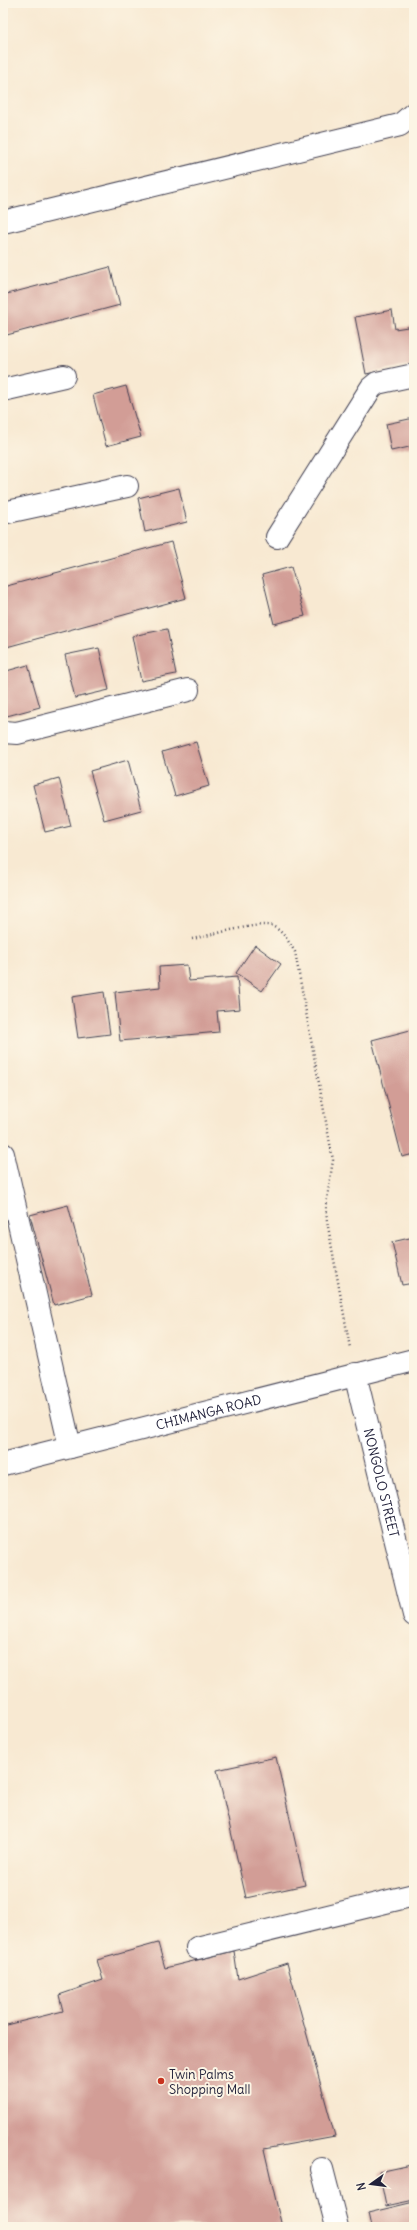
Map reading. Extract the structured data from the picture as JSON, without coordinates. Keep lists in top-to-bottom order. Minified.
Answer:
{"streets":{"street":["CHIMANGA ROAD","NONGOLO STREET"]},"crossings":[["CHIMANGA ROAD","NONGOLO STREET"]],"places":["Twin Palms Shopping Mall"],"north":"left"}
